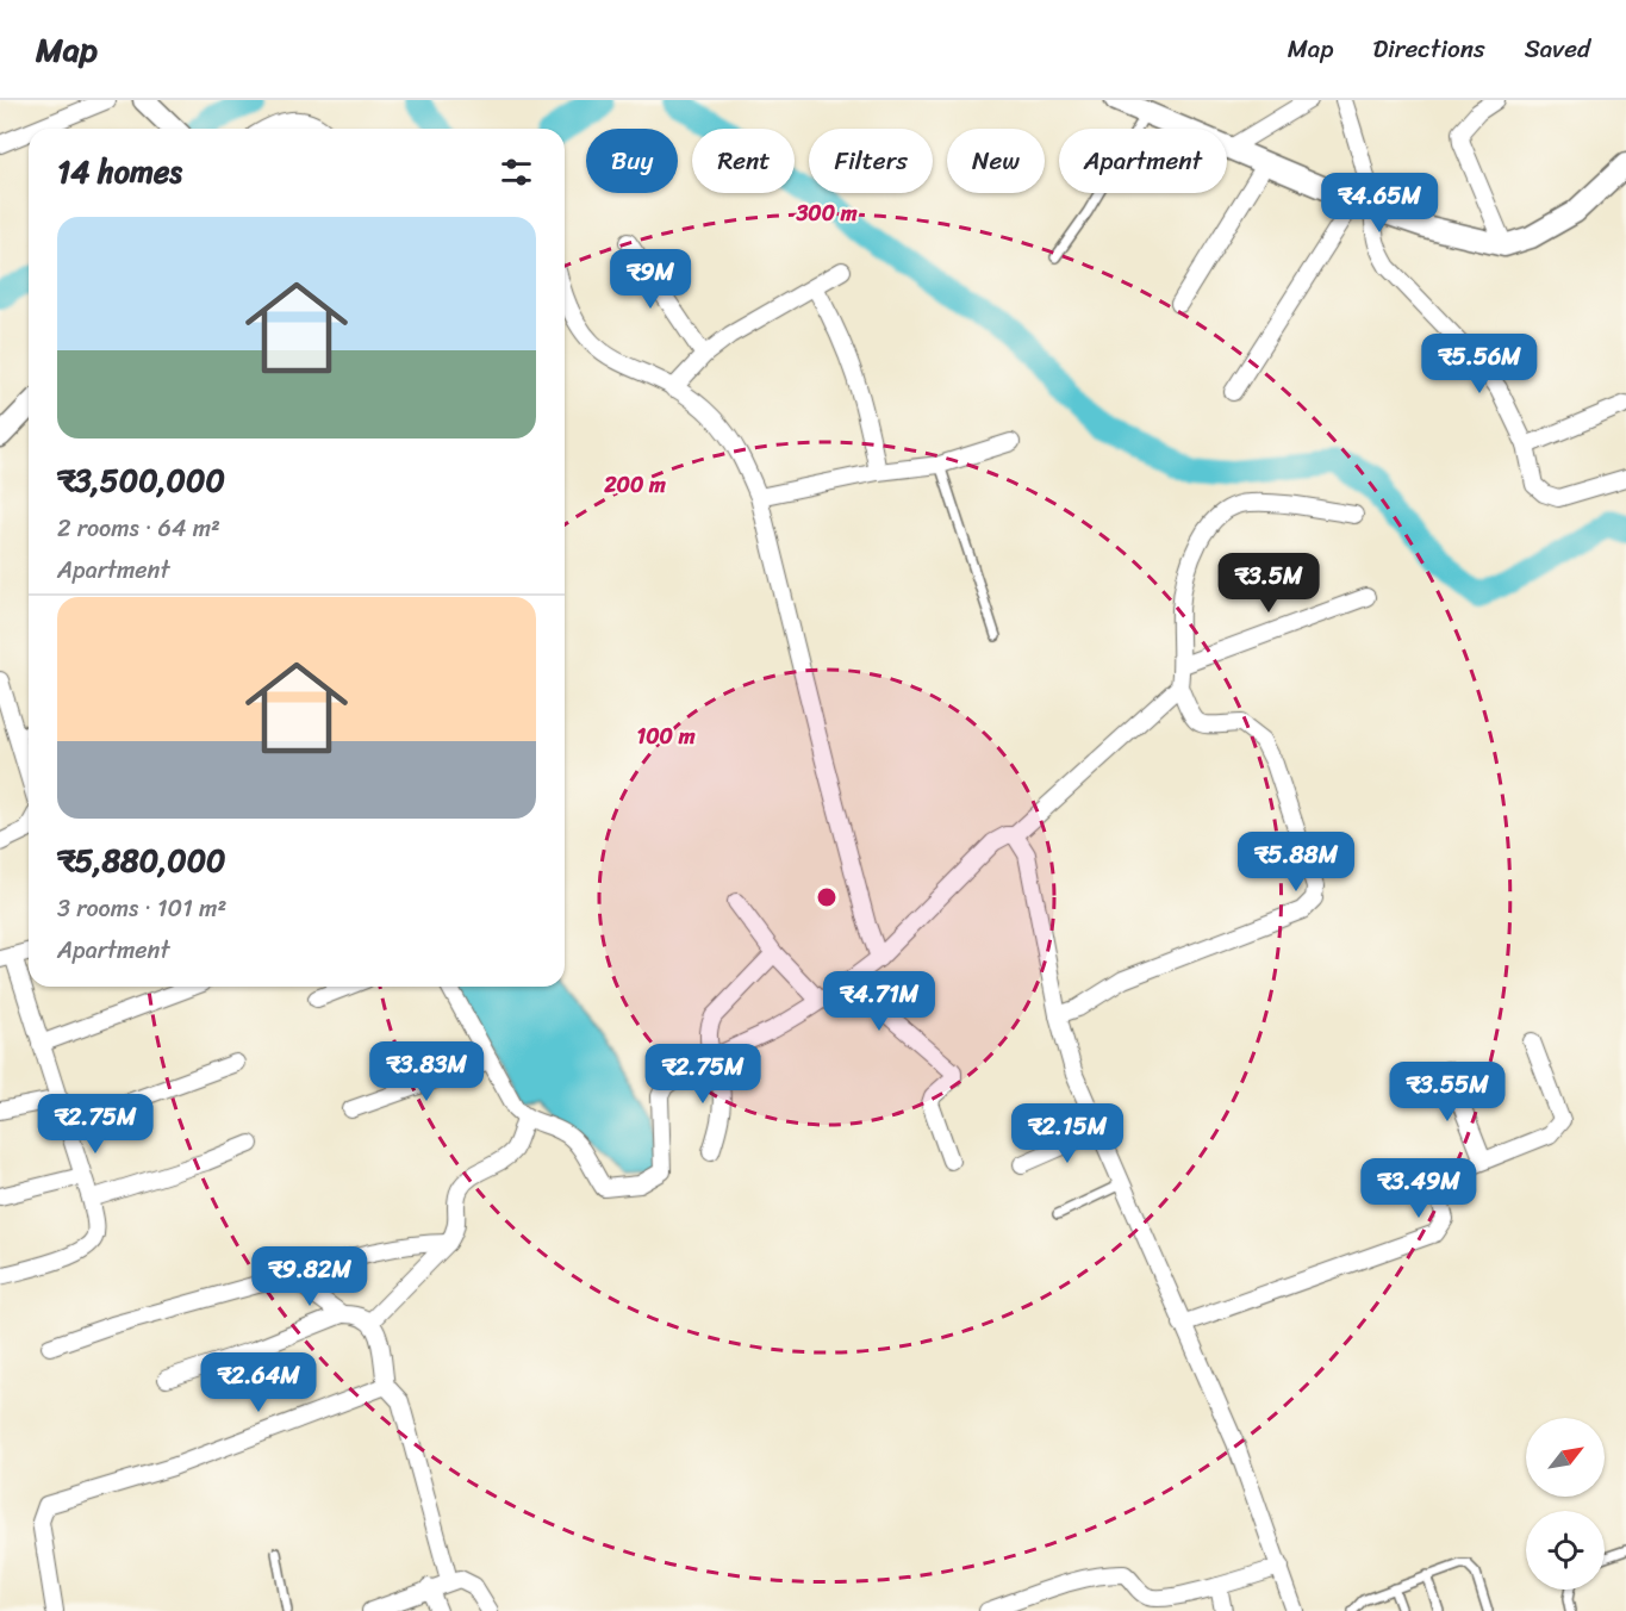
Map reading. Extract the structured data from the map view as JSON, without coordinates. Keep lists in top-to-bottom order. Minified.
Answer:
{"north":"top right","page":{"header":"Map","nav":["Map","Directions","Saved"],"chip":["Buy","Rent","Filters","New","Apartment"],"heading":"14 homes","price":["₹4.65M","₹9M","₹5.56M","₹3.5M","₹5.88M","₹4.71M","₹3.83M","₹2.75M","₹3.55M","₹2.75M","₹2.15M","₹3.49M","₹9.82M","₹2.64M"],"list":[{"name":"₹3,500,000","note":"2 rooms · 64 m² · Apartment"},{"name":"₹5,880,000","note":"3 rooms · 101 m² · Apartment"}]},"rings":["300 m","200 m","100 m"]}
